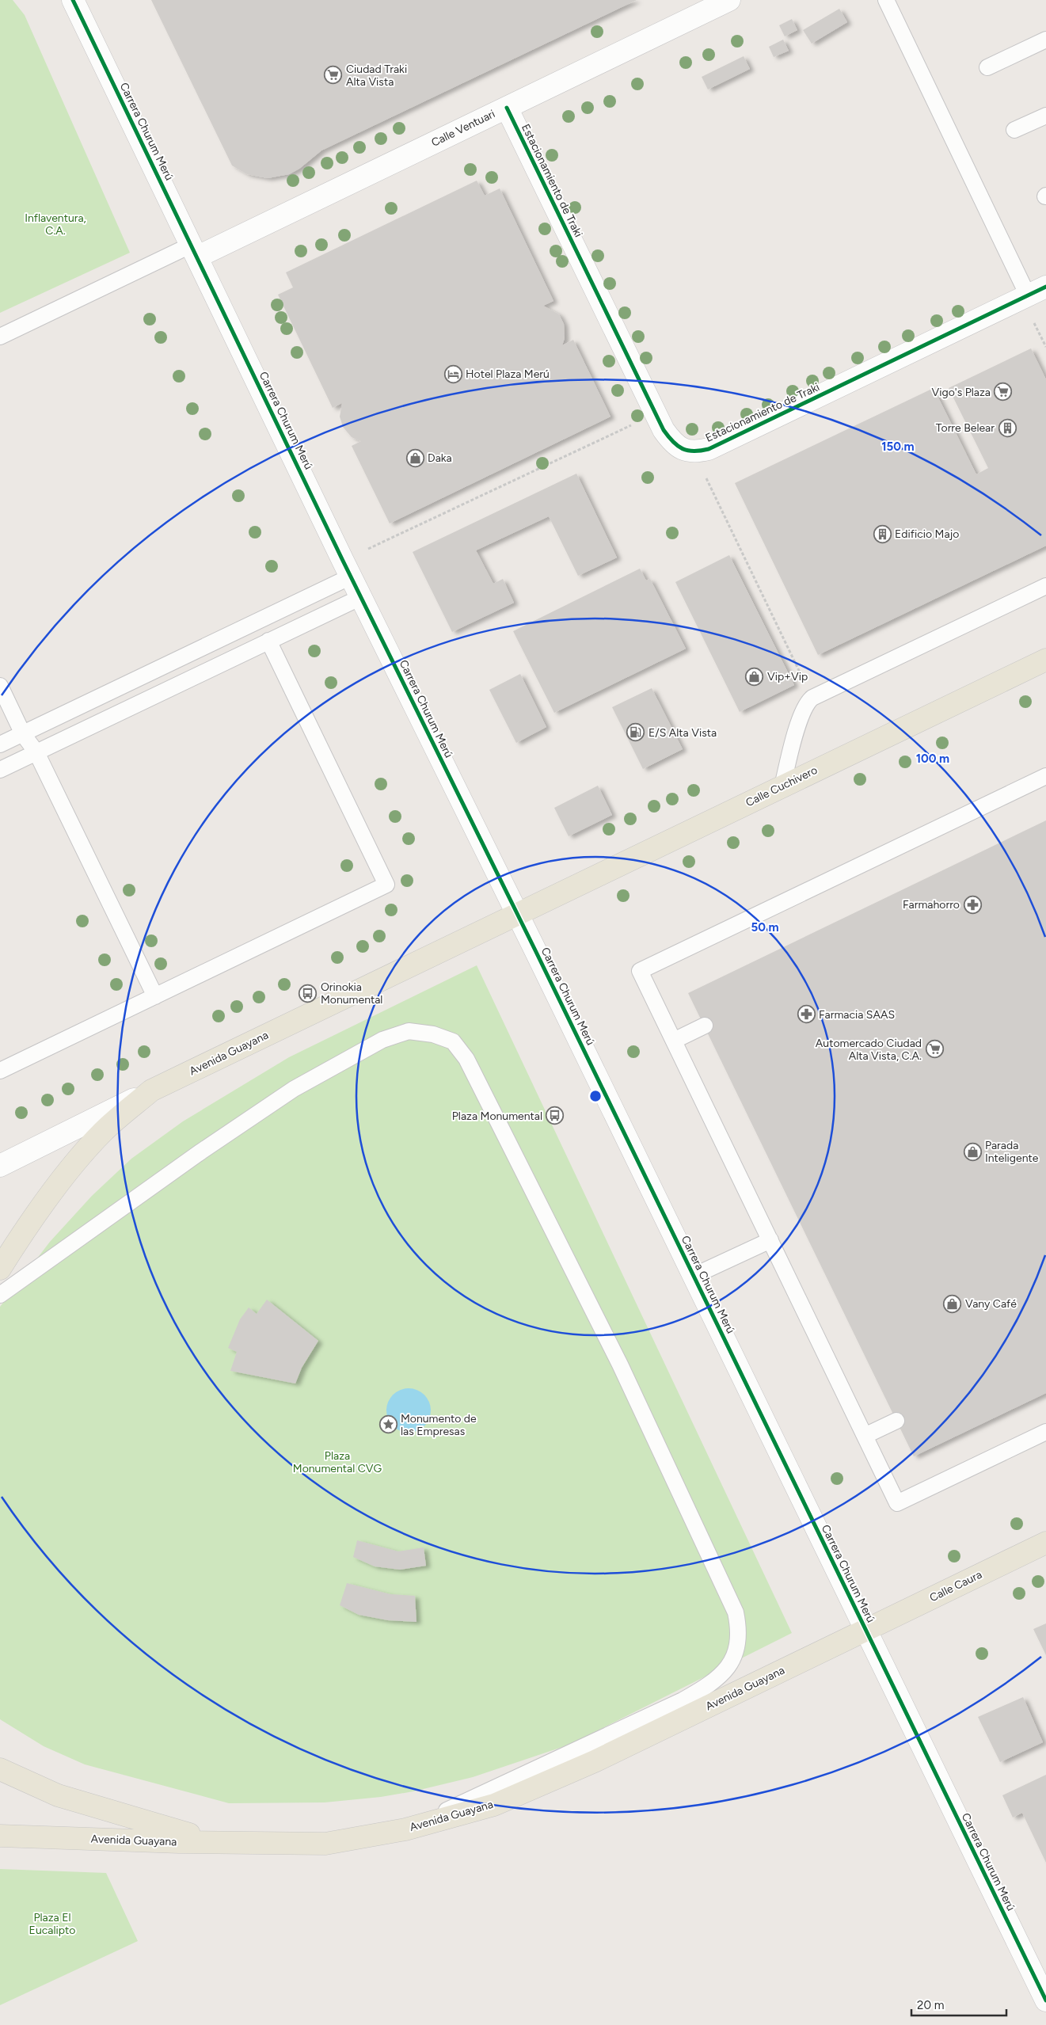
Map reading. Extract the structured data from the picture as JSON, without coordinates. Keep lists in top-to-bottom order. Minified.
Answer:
{"streets":{"main road":["Calle Cuchivero","Avenida Guayana","Calle Caura"],"street":["Calle Ventuari","Carrera Churum Merú","Estacionamiento de Traki"]},"crossings":[["Calle Ventuari","Carrera Churum Merú"],["Calle Ventuari","Estacionamiento de Traki"],["Carrera Churum Merú","Calle Cuchivero"],["Carrera Churum Merú","Avenida Guayana"],["Carrera Churum Merú","Calle Caura"],["Calle Cuchivero","Avenida Guayana"],["Avenida Guayana","Calle Caura"]],"parks":["Inflaventura, C.A.","Plaza Monumental CVG","Plaza El Eucalipto"],"places":{"supermarket":["Ciudad Traki Alta Vista","Vigo's Plaza","Automercado Ciudad Alta Vista, C.A."],"hotel":["Hotel Plaza Merú"],"building":["Torre Belear","Edificio Majo"],"shop":["Daka","Vip+Vip","Parada Inteligente","Vany Café"],"fuel station":["E/S Alta Vista"],"pharmacy":["Farmahorro","Farmacia SAAS"],"bus stop":["Orinokia Monumental","Plaza Monumental"],"place":["Monumento de las Empresas"]},"scale_bar":"20 m","rings":["150 m","100 m","50 m"]}
